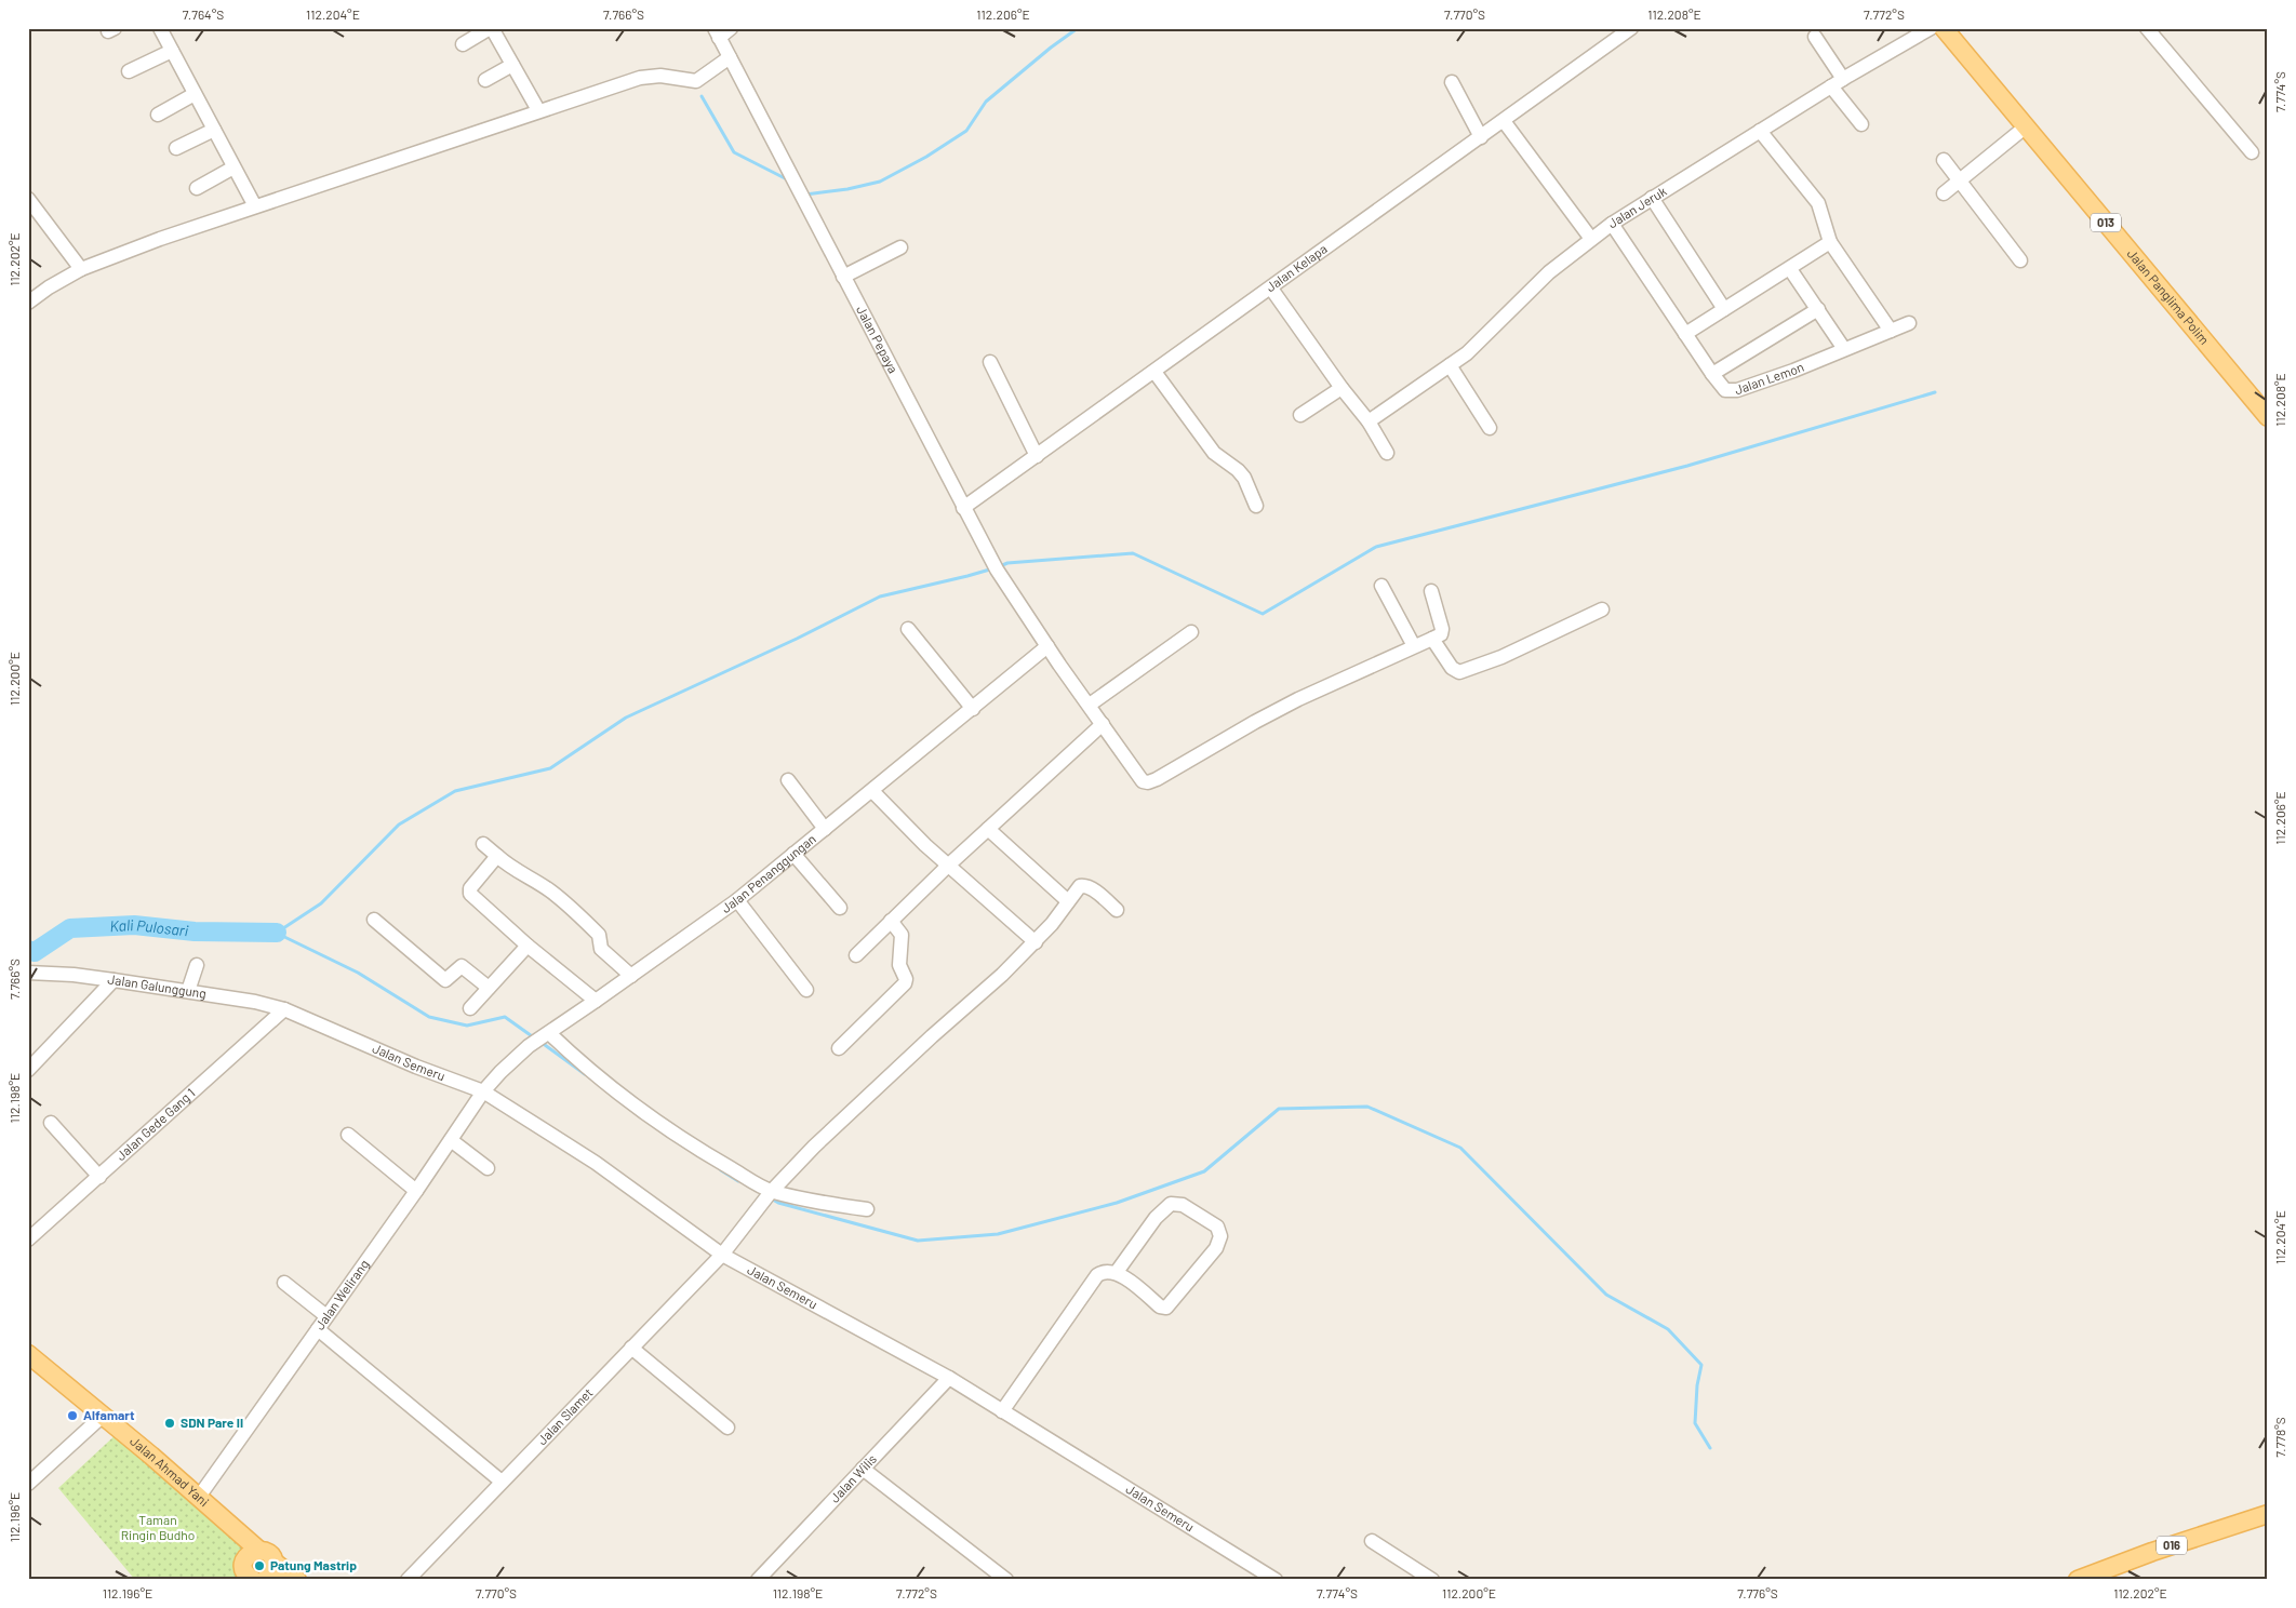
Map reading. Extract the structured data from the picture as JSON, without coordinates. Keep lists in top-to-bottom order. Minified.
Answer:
{"streets":{"main road":["013","Jalan Panglima Polim","Jalan Ahmad Yani","016"],"street":["Jalan Jeruk","Jalan Kelapa","Jalan Pepaya","Jalan Lemon","Jalan Penanggungan","Jalan Galunggung","Jalan Semeru","Jalan Gede Gang 1","Jalan Welirang","Jalan Slamet","Jalan Wilis"]},"crossings":[["Jalan Jeruk","Jalan Lemon"],["Jalan Kelapa","Jalan Pepaya"],["Jalan Pepaya","Jalan Penanggungan"],["Jalan Penanggungan","Jalan Semeru"],["Jalan Penanggungan","Jalan Welirang"],["Jalan Galunggung","Jalan Semeru"],["Jalan Galunggung","Jalan Gede Gang 1"],["Jalan Semeru","Jalan Gede Gang 1"],["Jalan Semeru","Jalan Welirang"],["Jalan Semeru","Jalan Slamet"],["Jalan Semeru","Jalan Wilis"],["Jalan Welirang","Jalan Ahmad Yani"]],"water":["Kali Pulosari"],"parks":["Taman Ringin Budho"],"places":["Alfamart","SDN Pare II","Patung Mastrip"],"coordinates":["7.764°S","112.204°E","7.766°S","112.206°E","7.770°S","112.208°E","7.772°S","7.774°S","112.202°E","112.200°E","112.198°E","7.778°S","112.196°E","7.776°S"]}
